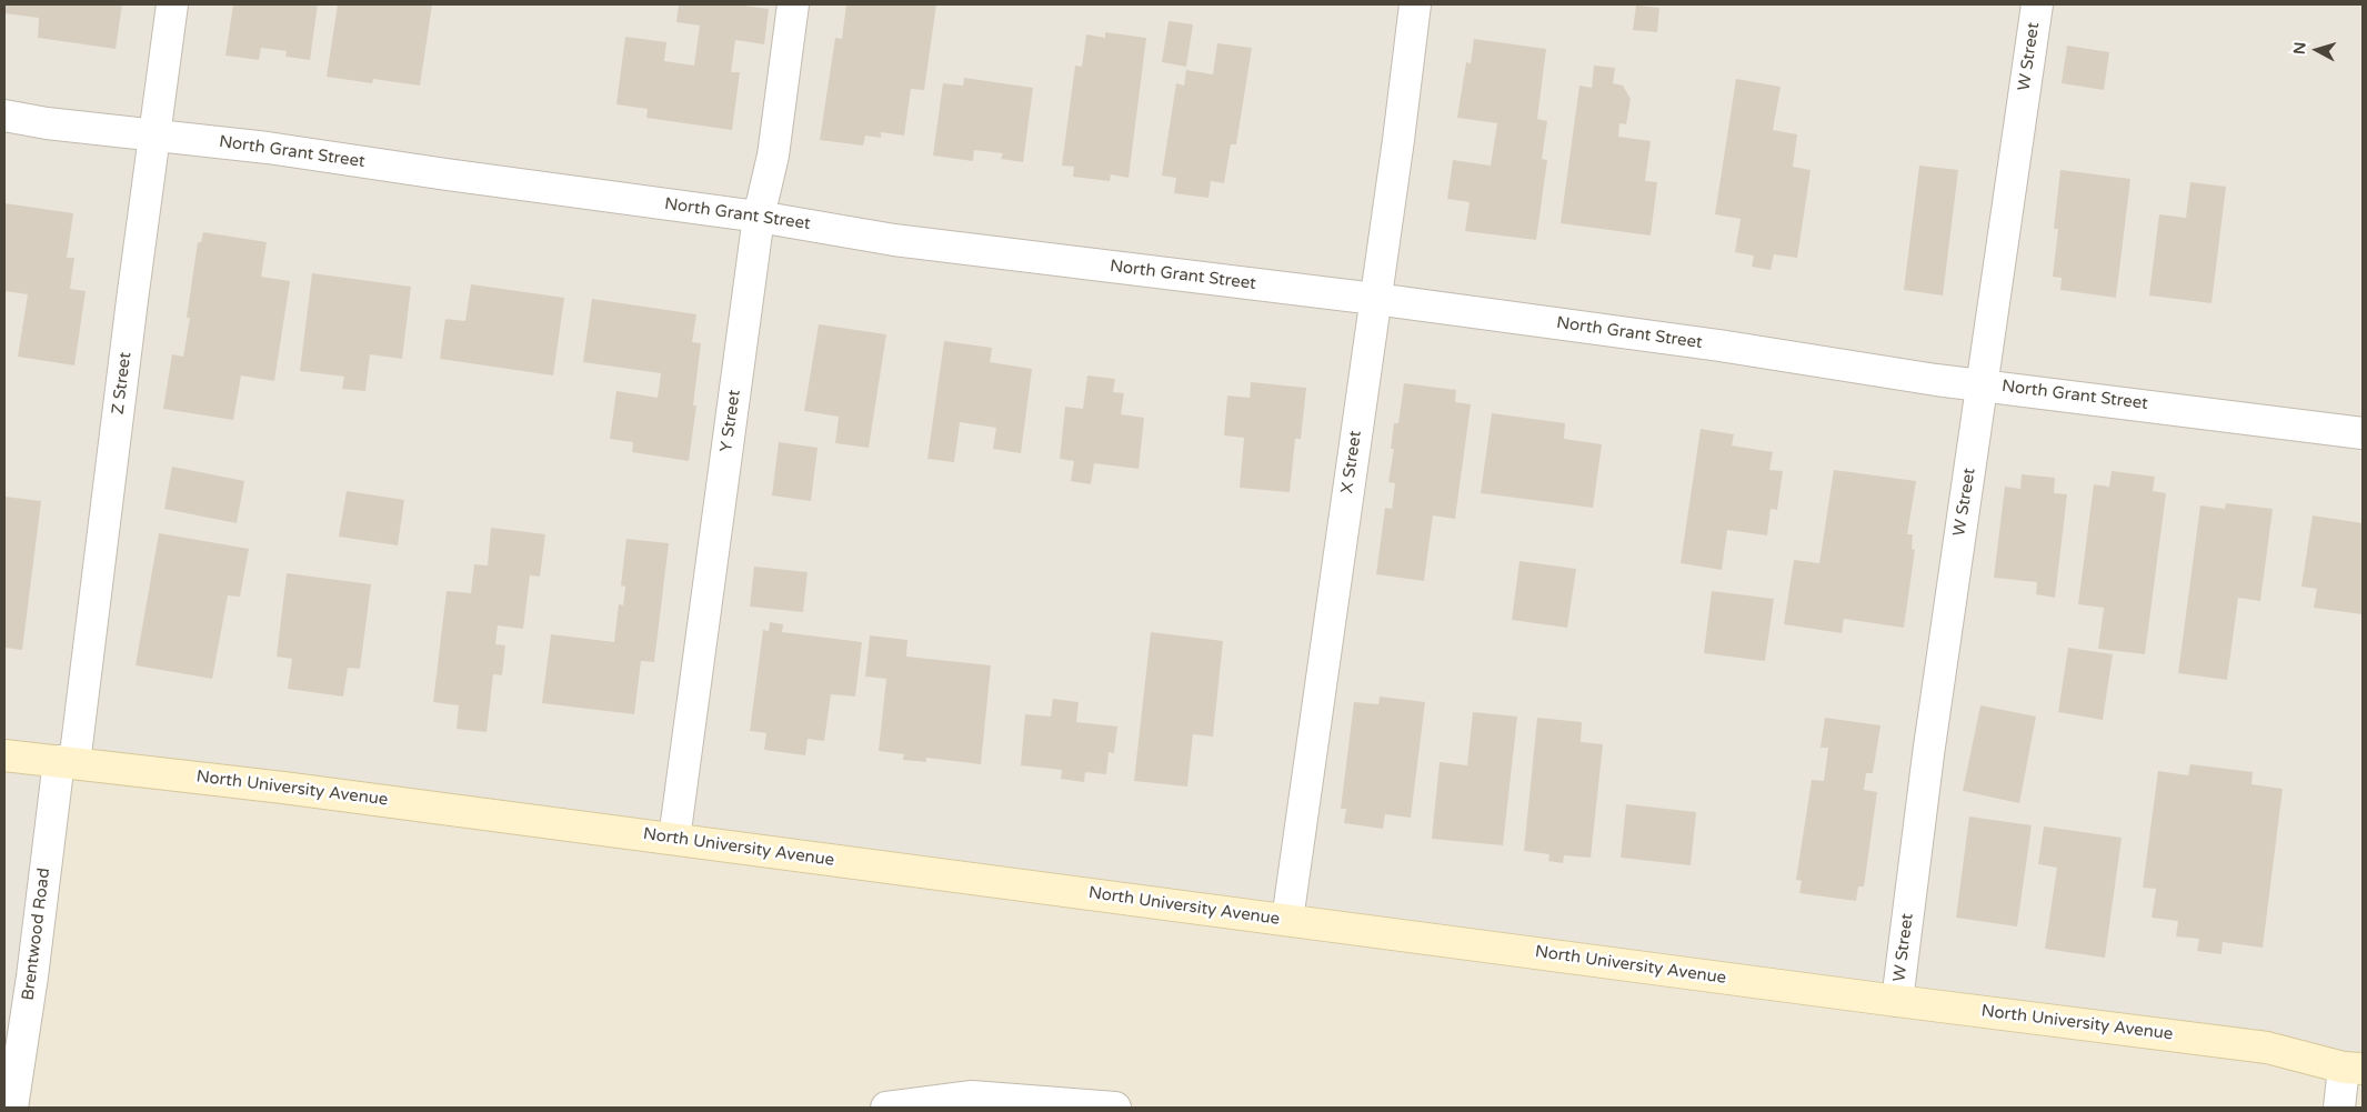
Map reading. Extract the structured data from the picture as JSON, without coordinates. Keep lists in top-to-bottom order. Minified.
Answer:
{"streets":{"street":["W Street","North Grant Street","Z Street","Y Street","X Street","North University Avenue","Brentwood Road"]},"crossings":[["W Street","North Grant Street"],["W Street","North University Avenue"],["North Grant Street","Z Street"],["North Grant Street","Y Street"],["North Grant Street","X Street"],["Z Street","North University Avenue"],["Z Street","Brentwood Road"],["Y Street","North University Avenue"],["X Street","North University Avenue"],["North University Avenue","Brentwood Road"]],"north":"left"}
